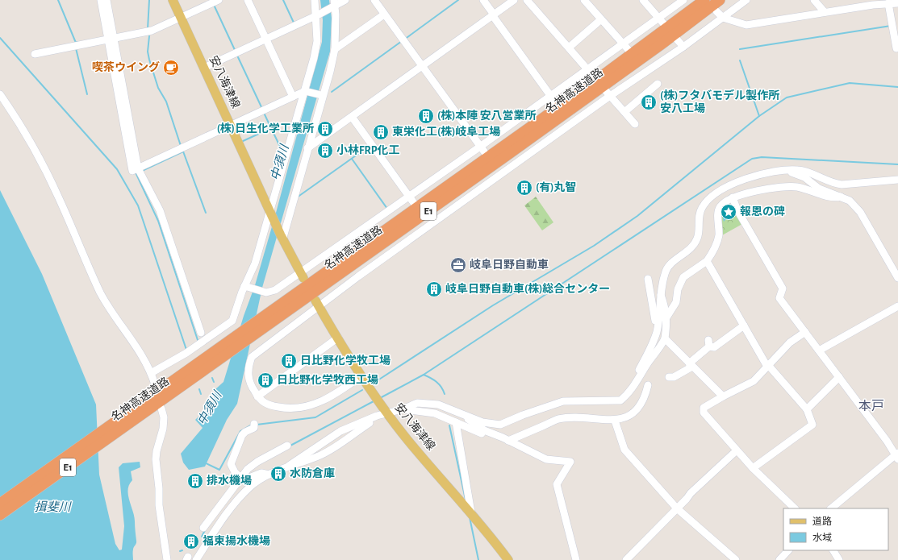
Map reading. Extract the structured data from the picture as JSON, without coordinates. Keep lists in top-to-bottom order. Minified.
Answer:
{"streets":{"highway":["名神高速道路","E1"],"main road":["安八海津線"]},"districts":["本戸"],"water":["中須川","揖斐川"],"places":{"cafe":["喫茶ウイング"],"building":["(株)フタバモデル製作所 安八工場","(株)本陣 安八営業所","(株)日生化学工業所","東栄化工(株)岐阜工場","小林FRP化工","(有)丸智","岐阜日野自動車(株)総合センター","日比野化学牧工場","日比野化学牧西工場","水防倉庫","排水機場","福束揚水機場"],"place":["報恩の碑"],"office":["岐阜日野自動車"]},"legend":["道路","水域"]}
